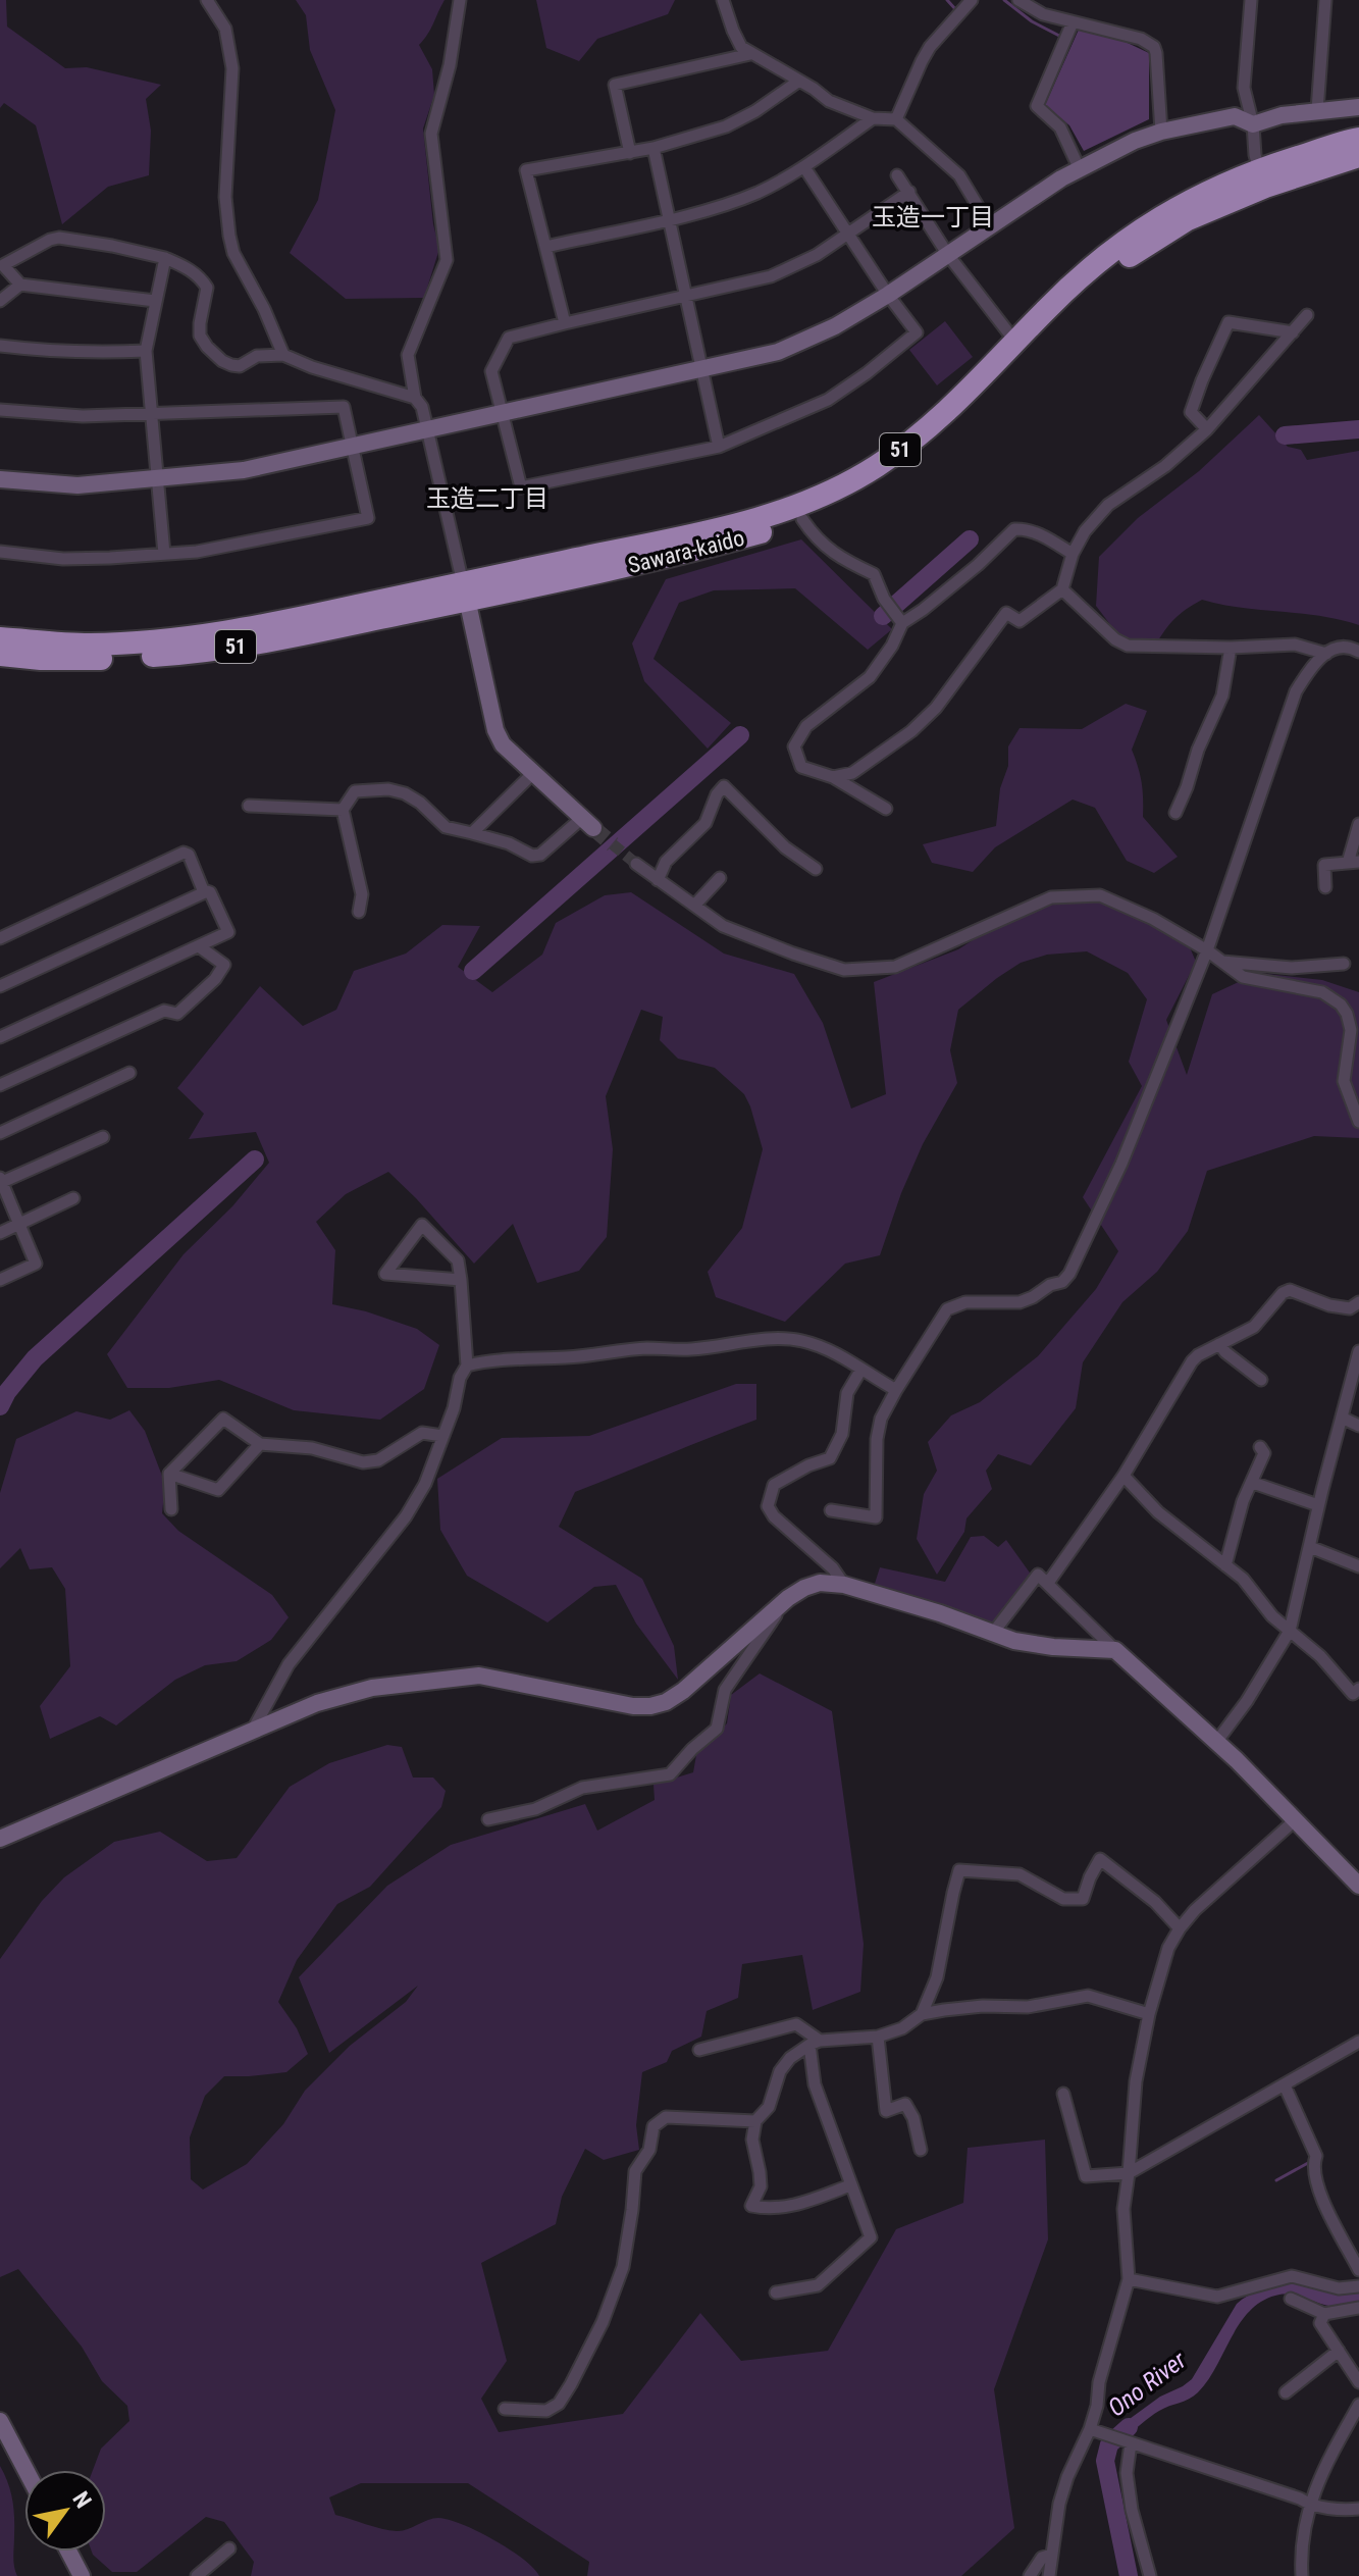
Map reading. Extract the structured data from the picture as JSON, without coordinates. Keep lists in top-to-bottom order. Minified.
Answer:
{"streets":{"highway":["51","Sawara-kaido"]},"crossings":[["51","Sawara-kaido"]],"districts":["玉造一丁目","玉造二丁目"],"water":["Ono River"],"north":"top right"}
